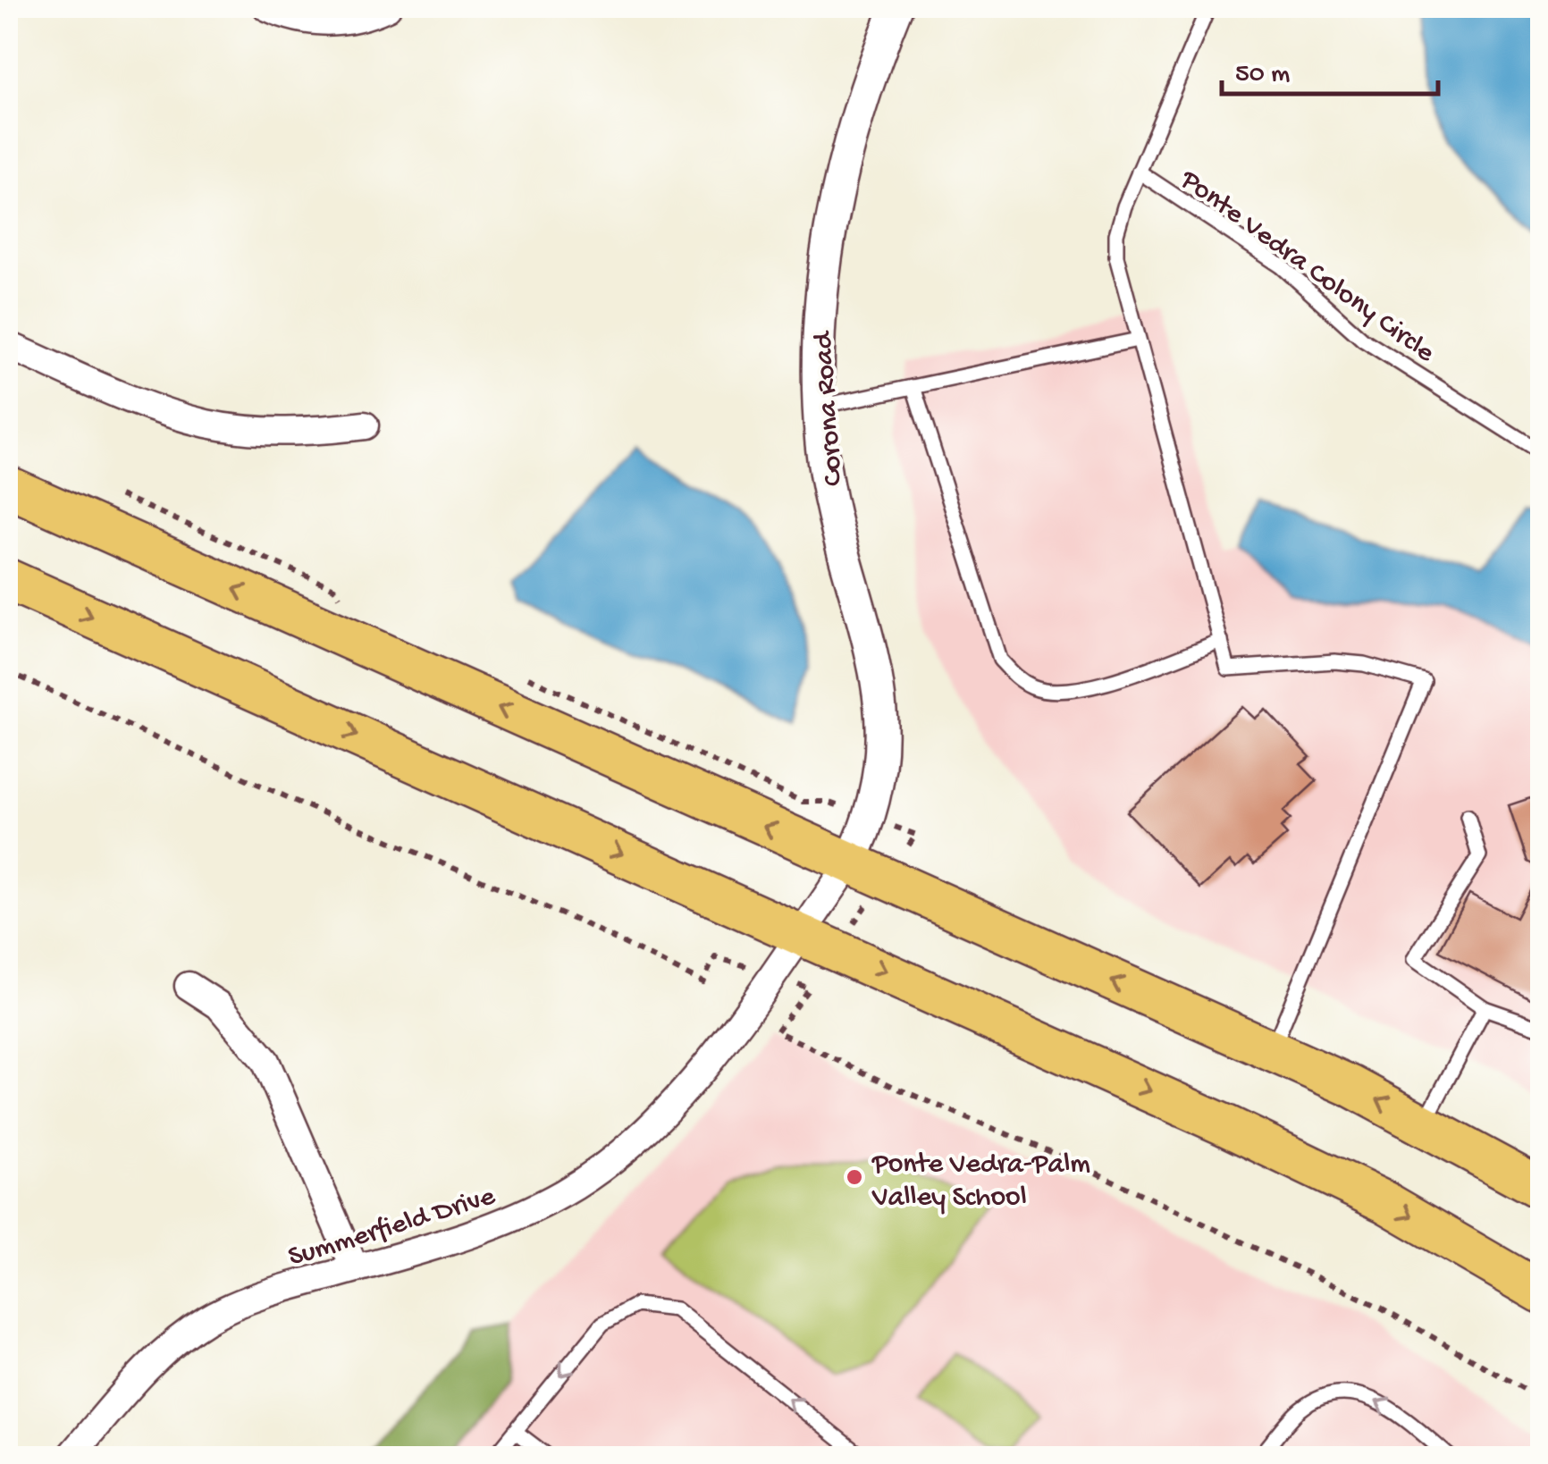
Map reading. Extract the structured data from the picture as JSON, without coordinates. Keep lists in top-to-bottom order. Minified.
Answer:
{"streets":{"street":["Corona Road","Summerfield Drive"],"lane":["Ponte Vedra Colony Circle"]},"crossings":[["Corona Road","Summerfield Drive"]],"places":["Ponte Vedra-Palm Valley School"],"scale_bar":"50 m"}
